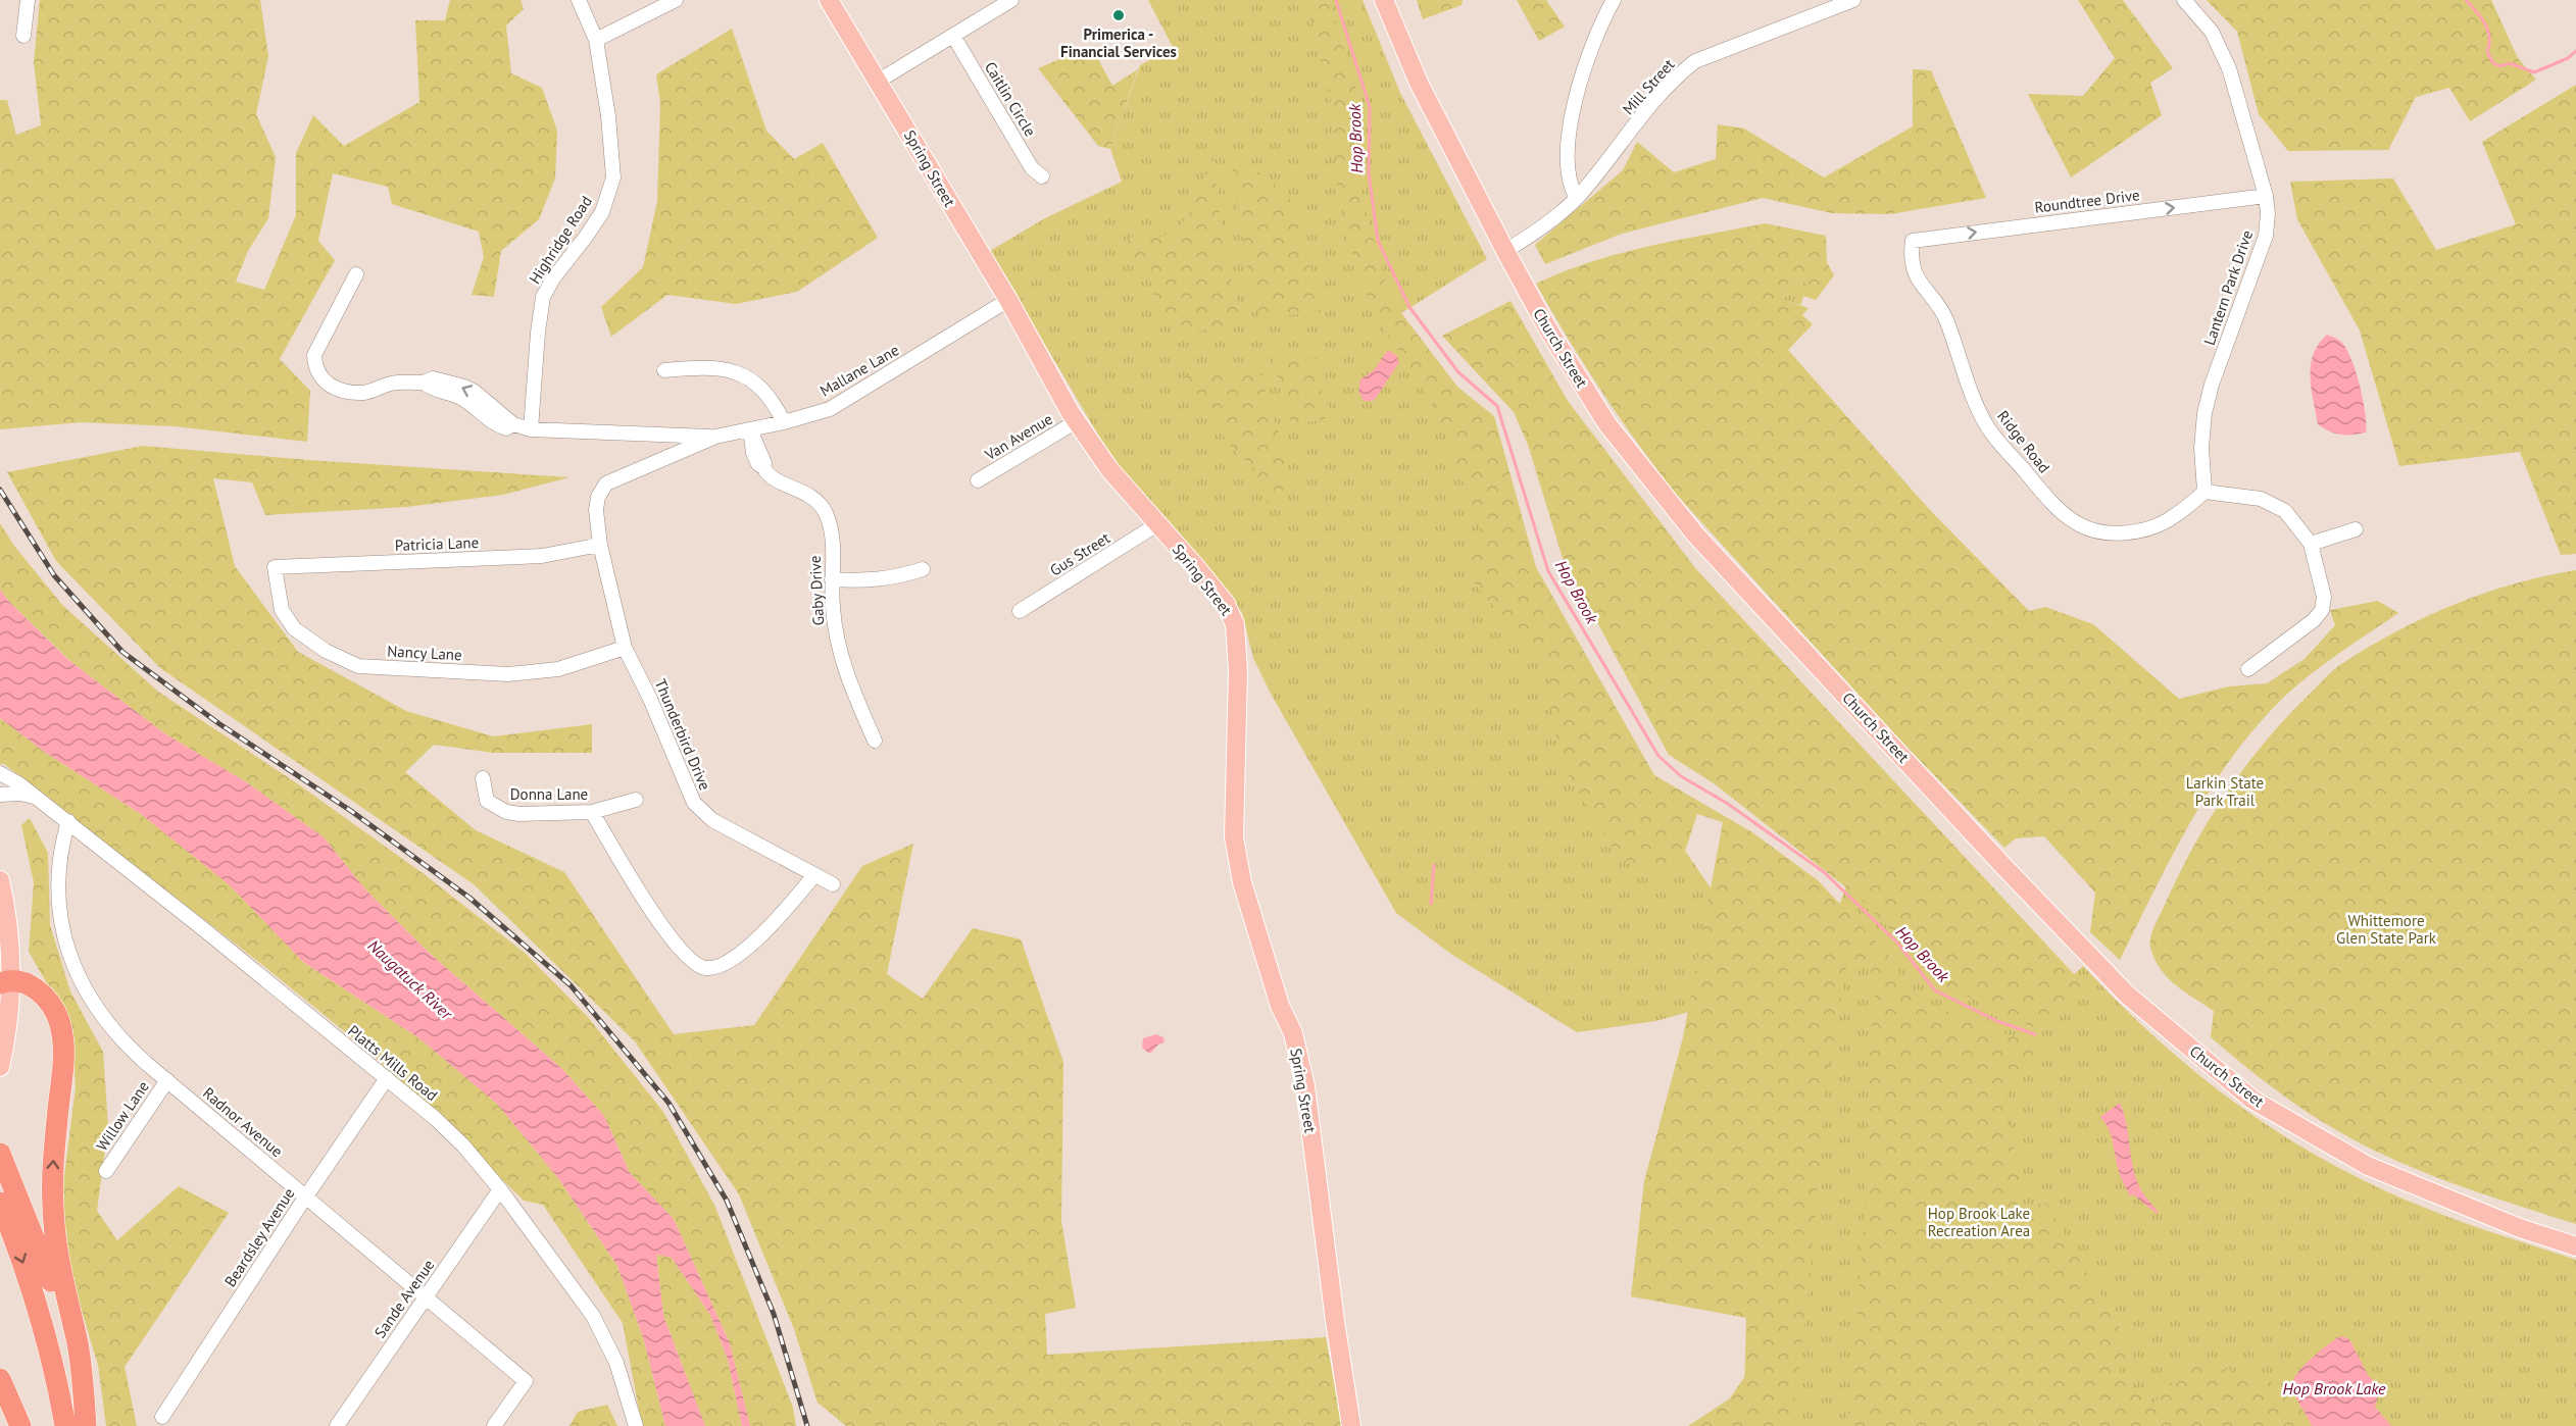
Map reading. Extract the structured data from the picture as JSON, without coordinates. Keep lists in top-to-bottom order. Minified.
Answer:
{"streets":{"main road":["Spring Street","Church Street"],"street":["Mill Street","Caitlin Circle","Roundtree Drive","Highridge Road","Lantern Park Drive","Mallane Lane","Van Avenue","Ridge Road","Patricia Lane","Gus Street","Gaby Drive","Nancy Lane","Thunderbird Drive","Donna Lane","Platts Mills Road","Willow Lane","Radnor Avenue","Beardsley Avenue","Sande Avenue"]},"crossings":[["Mill Street","Church Street"],["Spring Street","Mallane Lane"],["Spring Street","Van Avenue"],["Spring Street","Gus Street"],["Roundtree Drive","Lantern Park Drive"],["Roundtree Drive","Ridge Road"],["Highridge Road","Mallane Lane"],["Lantern Park Drive","Ridge Road"],["Mallane Lane","Patricia Lane"],["Mallane Lane","Gaby Drive"],["Mallane Lane","Thunderbird Drive"],["Patricia Lane","Nancy Lane"],["Patricia Lane","Thunderbird Drive"],["Nancy Lane","Thunderbird Drive"],["Platts Mills Road","Radnor Avenue"],["Platts Mills Road","Beardsley Avenue"],["Platts Mills Road","Sande Avenue"],["Willow Lane","Radnor Avenue"],["Radnor Avenue","Beardsley Avenue"],["Radnor Avenue","Sande Avenue"]],"one_way":["Roundtree Drive"],"water":["Hop Brook","Naugatuck River","Hop Brook Lake"],"parks":["Larkin State Park Trail","Whittemore Glen State Park","Hop Brook Lake Recreation Area"],"places":["Primerica - Financial Services"]}
